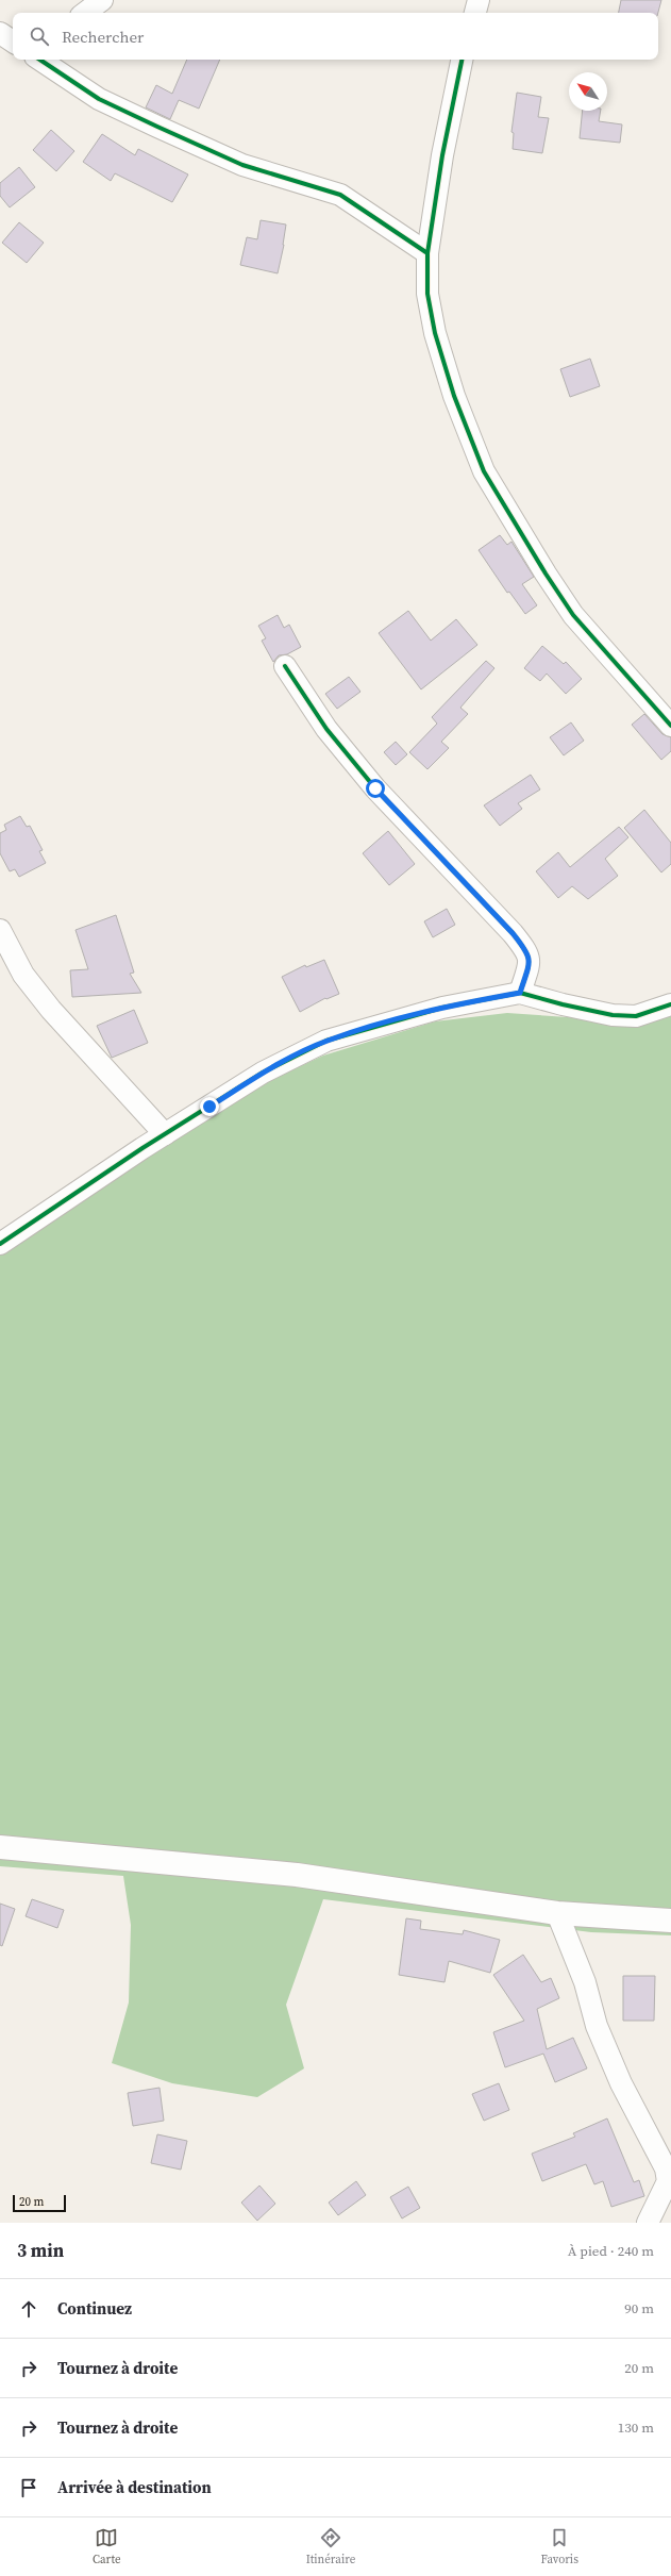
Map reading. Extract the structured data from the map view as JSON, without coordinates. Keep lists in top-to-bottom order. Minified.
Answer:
{"scale_bar":"20 m","north":"top left","page":{"search":"Rechercher","scale":"20 m","heading":["3 min","À pied · 240 m"],"list":[["Continuez","90 m"],["Tournez à droite","20 m"],["Tournez à droite","130 m"],"Arrivée à destination"],"nav":["Carte","Itinéraire","Favoris"]}}
